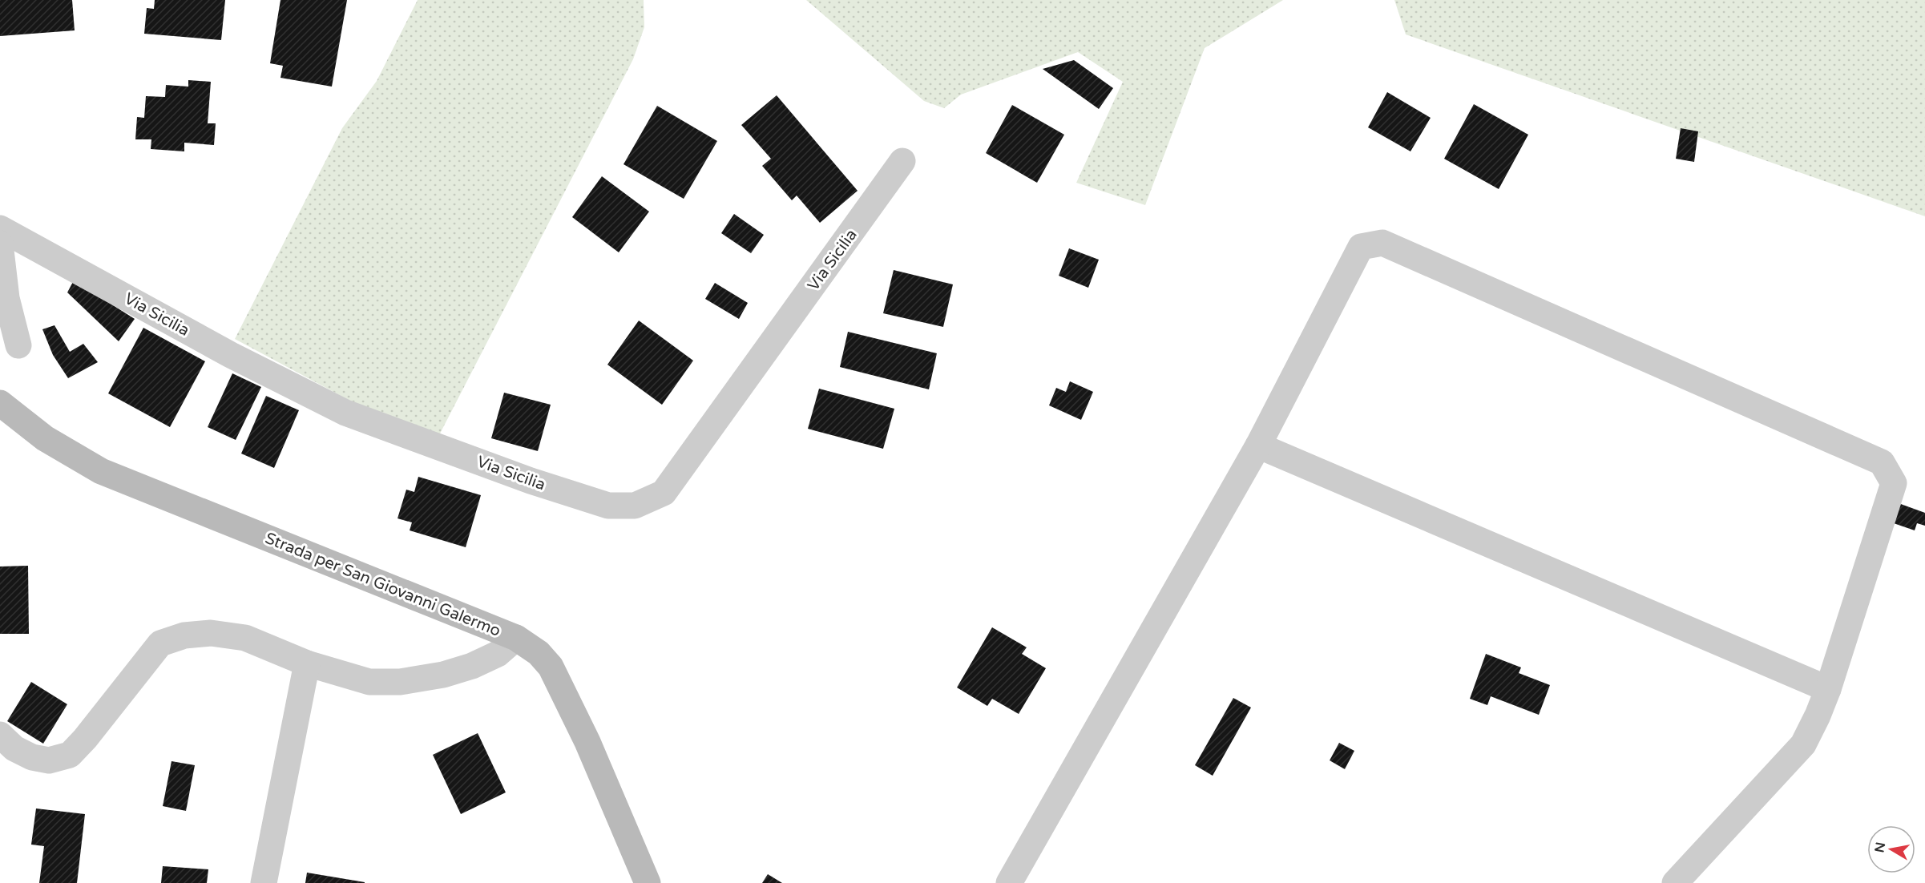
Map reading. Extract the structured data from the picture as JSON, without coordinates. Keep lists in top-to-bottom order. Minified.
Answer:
{"streets":{"main road":["Strada per San Giovanni Galermo"],"street":["Via Sicilia"]},"north":"left"}
